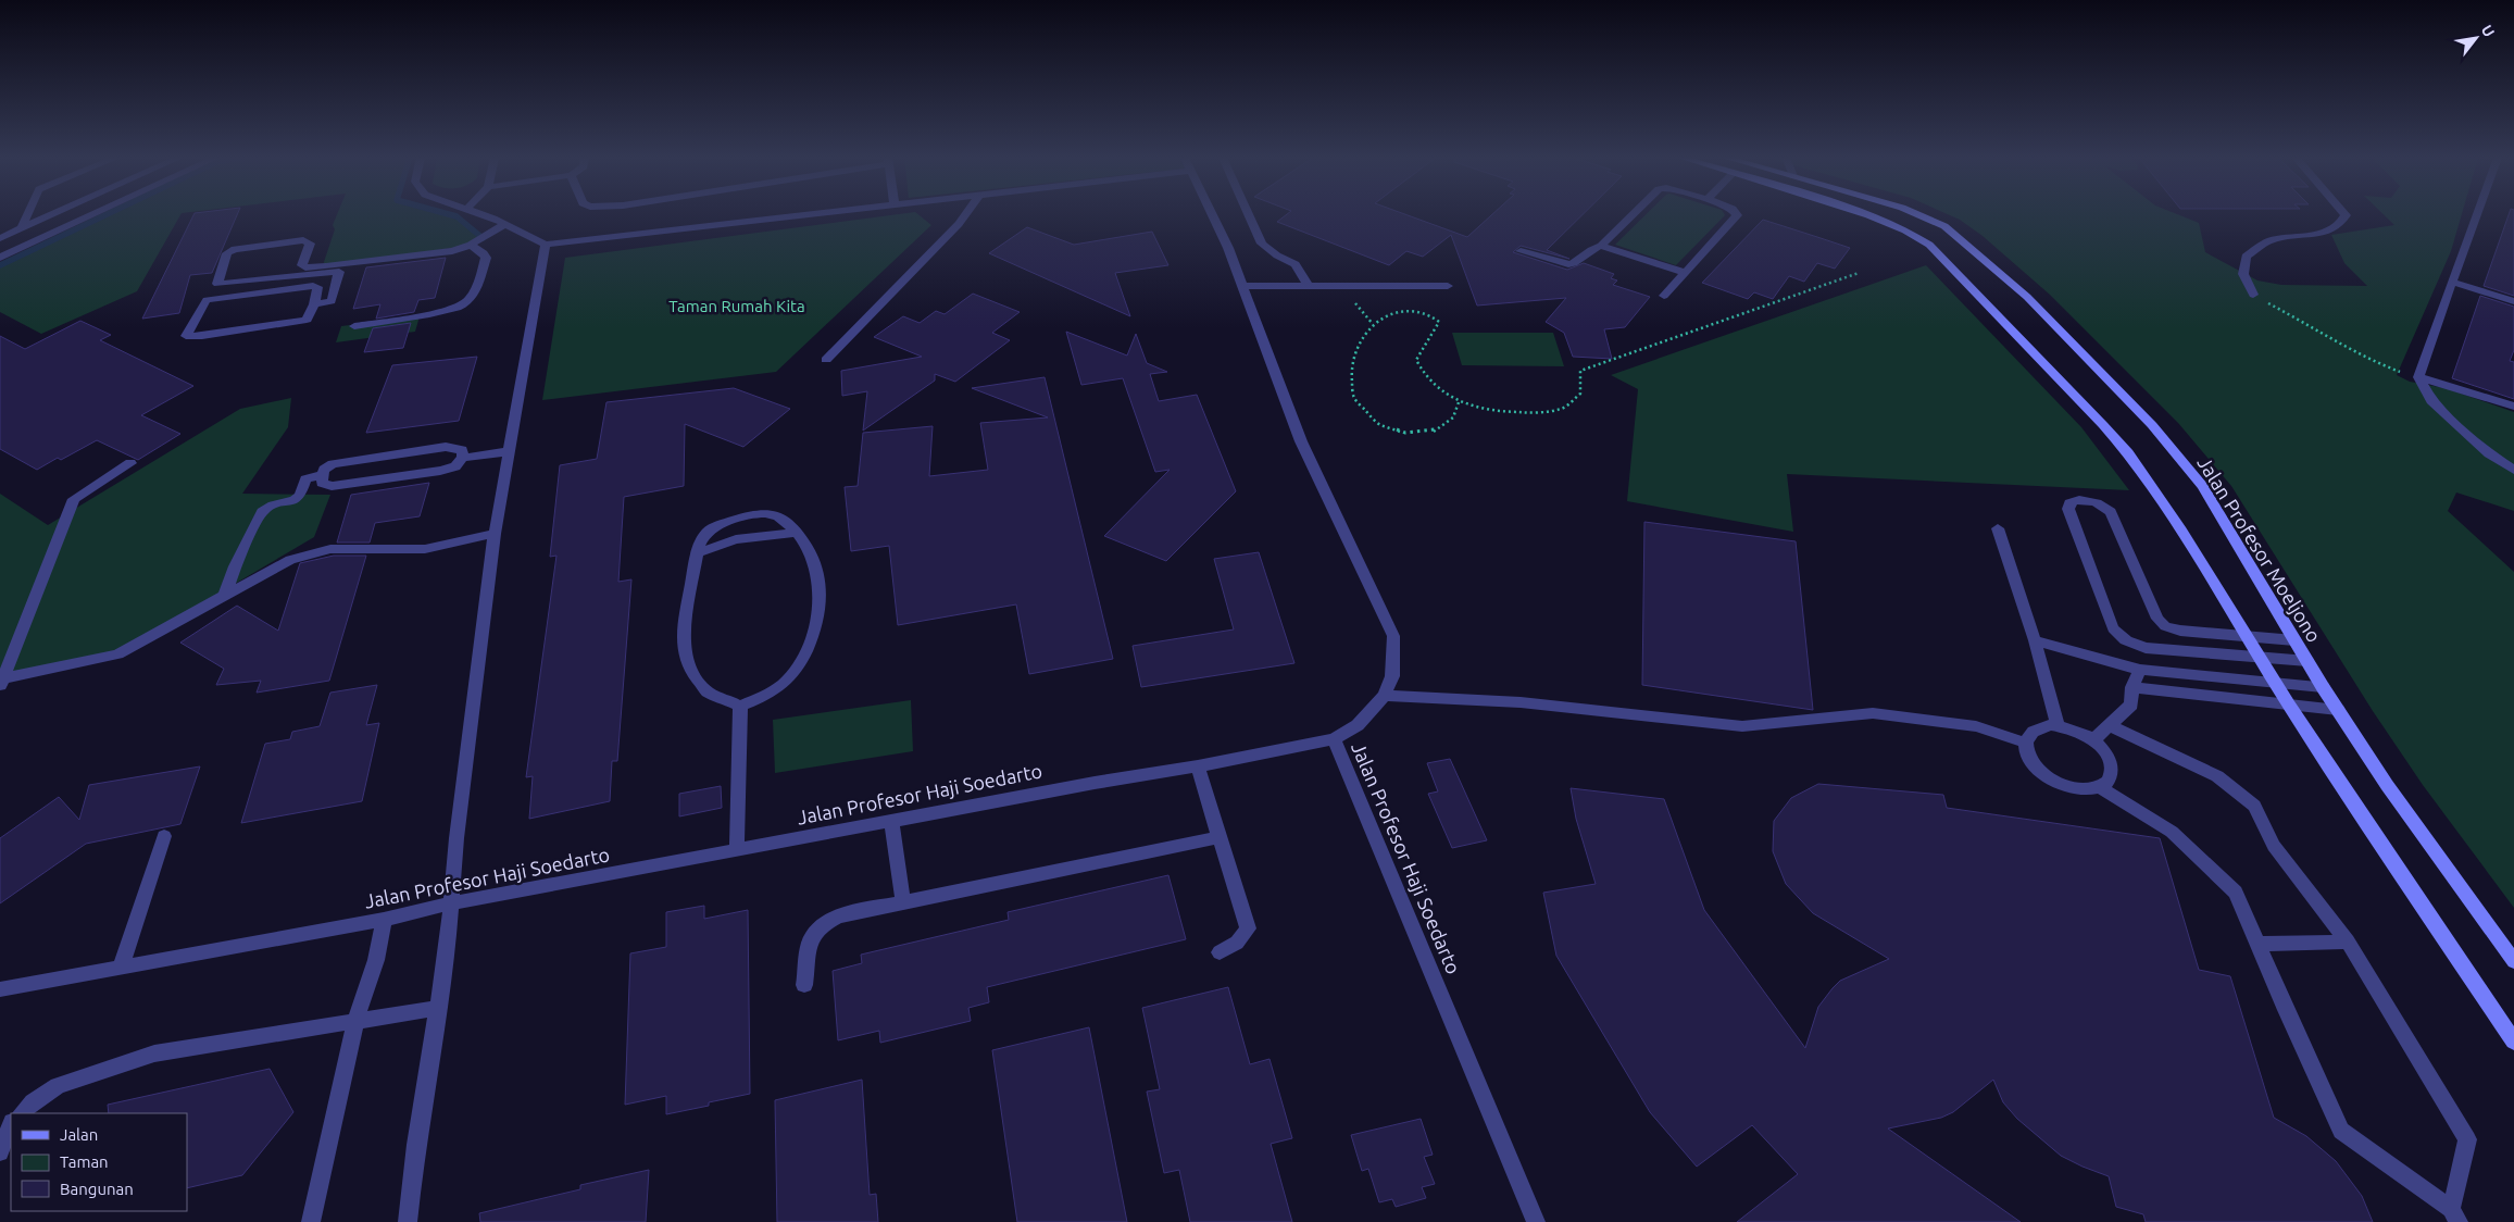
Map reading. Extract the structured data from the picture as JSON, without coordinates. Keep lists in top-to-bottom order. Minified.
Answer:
{"streets":{"street":["Jalan Profesor Moeljono","Jalan Profesor Haji Soedarto"]},"parks":["Taman Rumah Kita"],"legend":["Jalan","Taman","Bangunan"],"north":"top right"}
